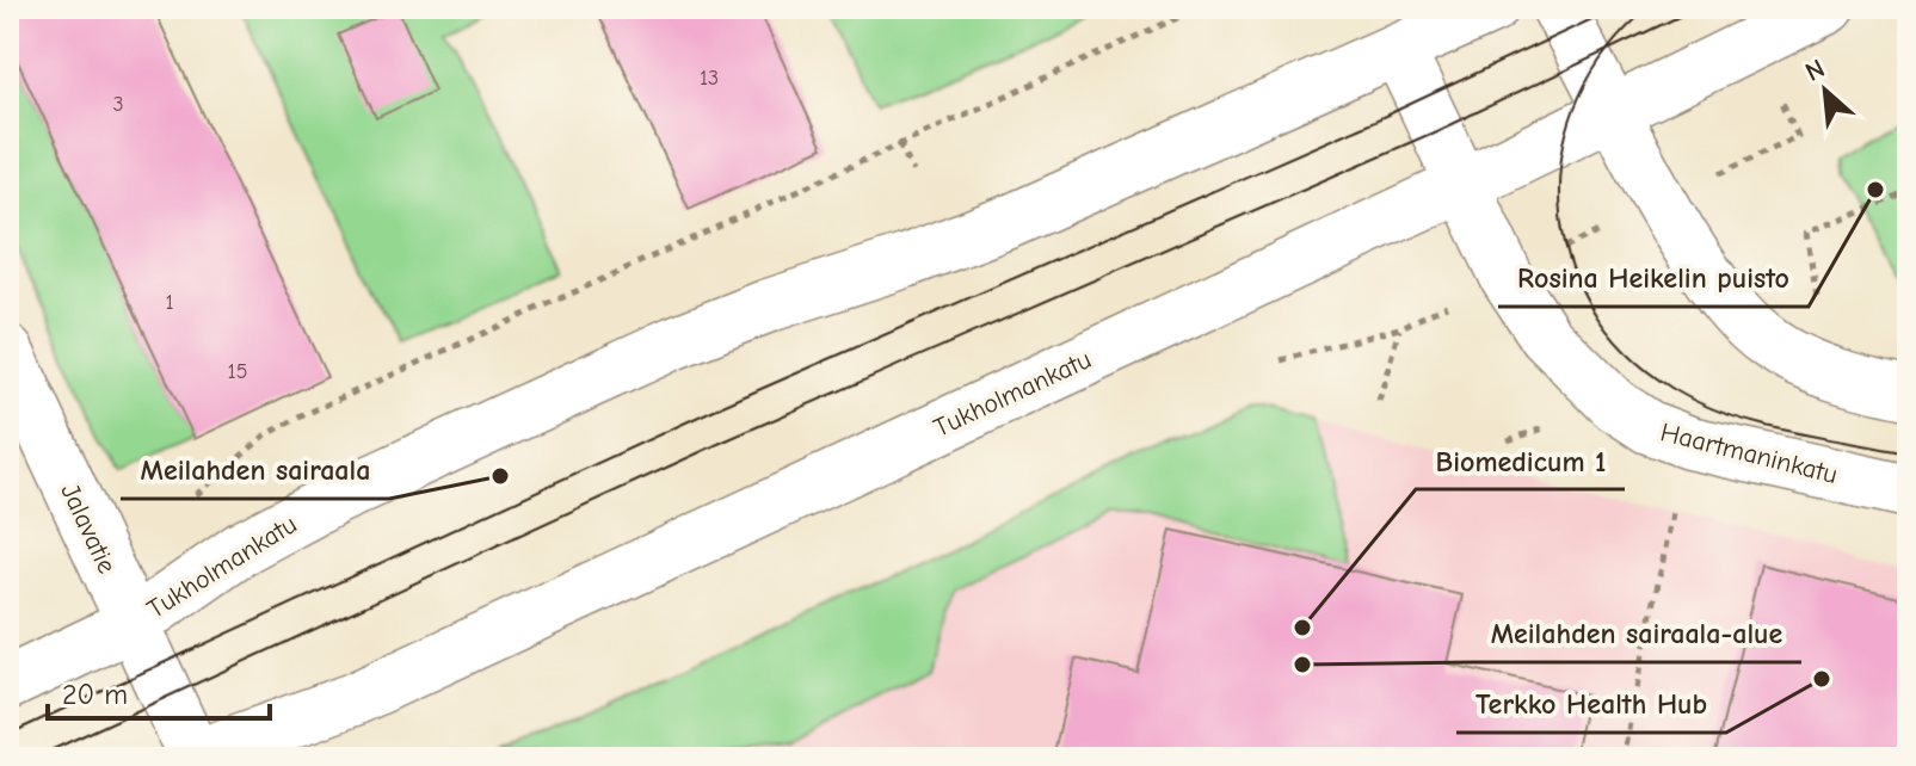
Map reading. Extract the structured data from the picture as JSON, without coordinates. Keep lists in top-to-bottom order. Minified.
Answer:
{"streets":{"main road":["Tukholmankatu","Haartmaninkatu","Jalavatie"]},"crossings":[["Tukholmankatu","Haartmaninkatu"],["Tukholmankatu","Jalavatie"]],"places":["Rosina Heikelin puisto","Meilahden sairaala","Biomedicum 1","Meilahden sairaala-alue","Terkko Health Hub"],"house_numbers":["13","3","1","15"],"scale_bar":"20 m","north":"top left"}
